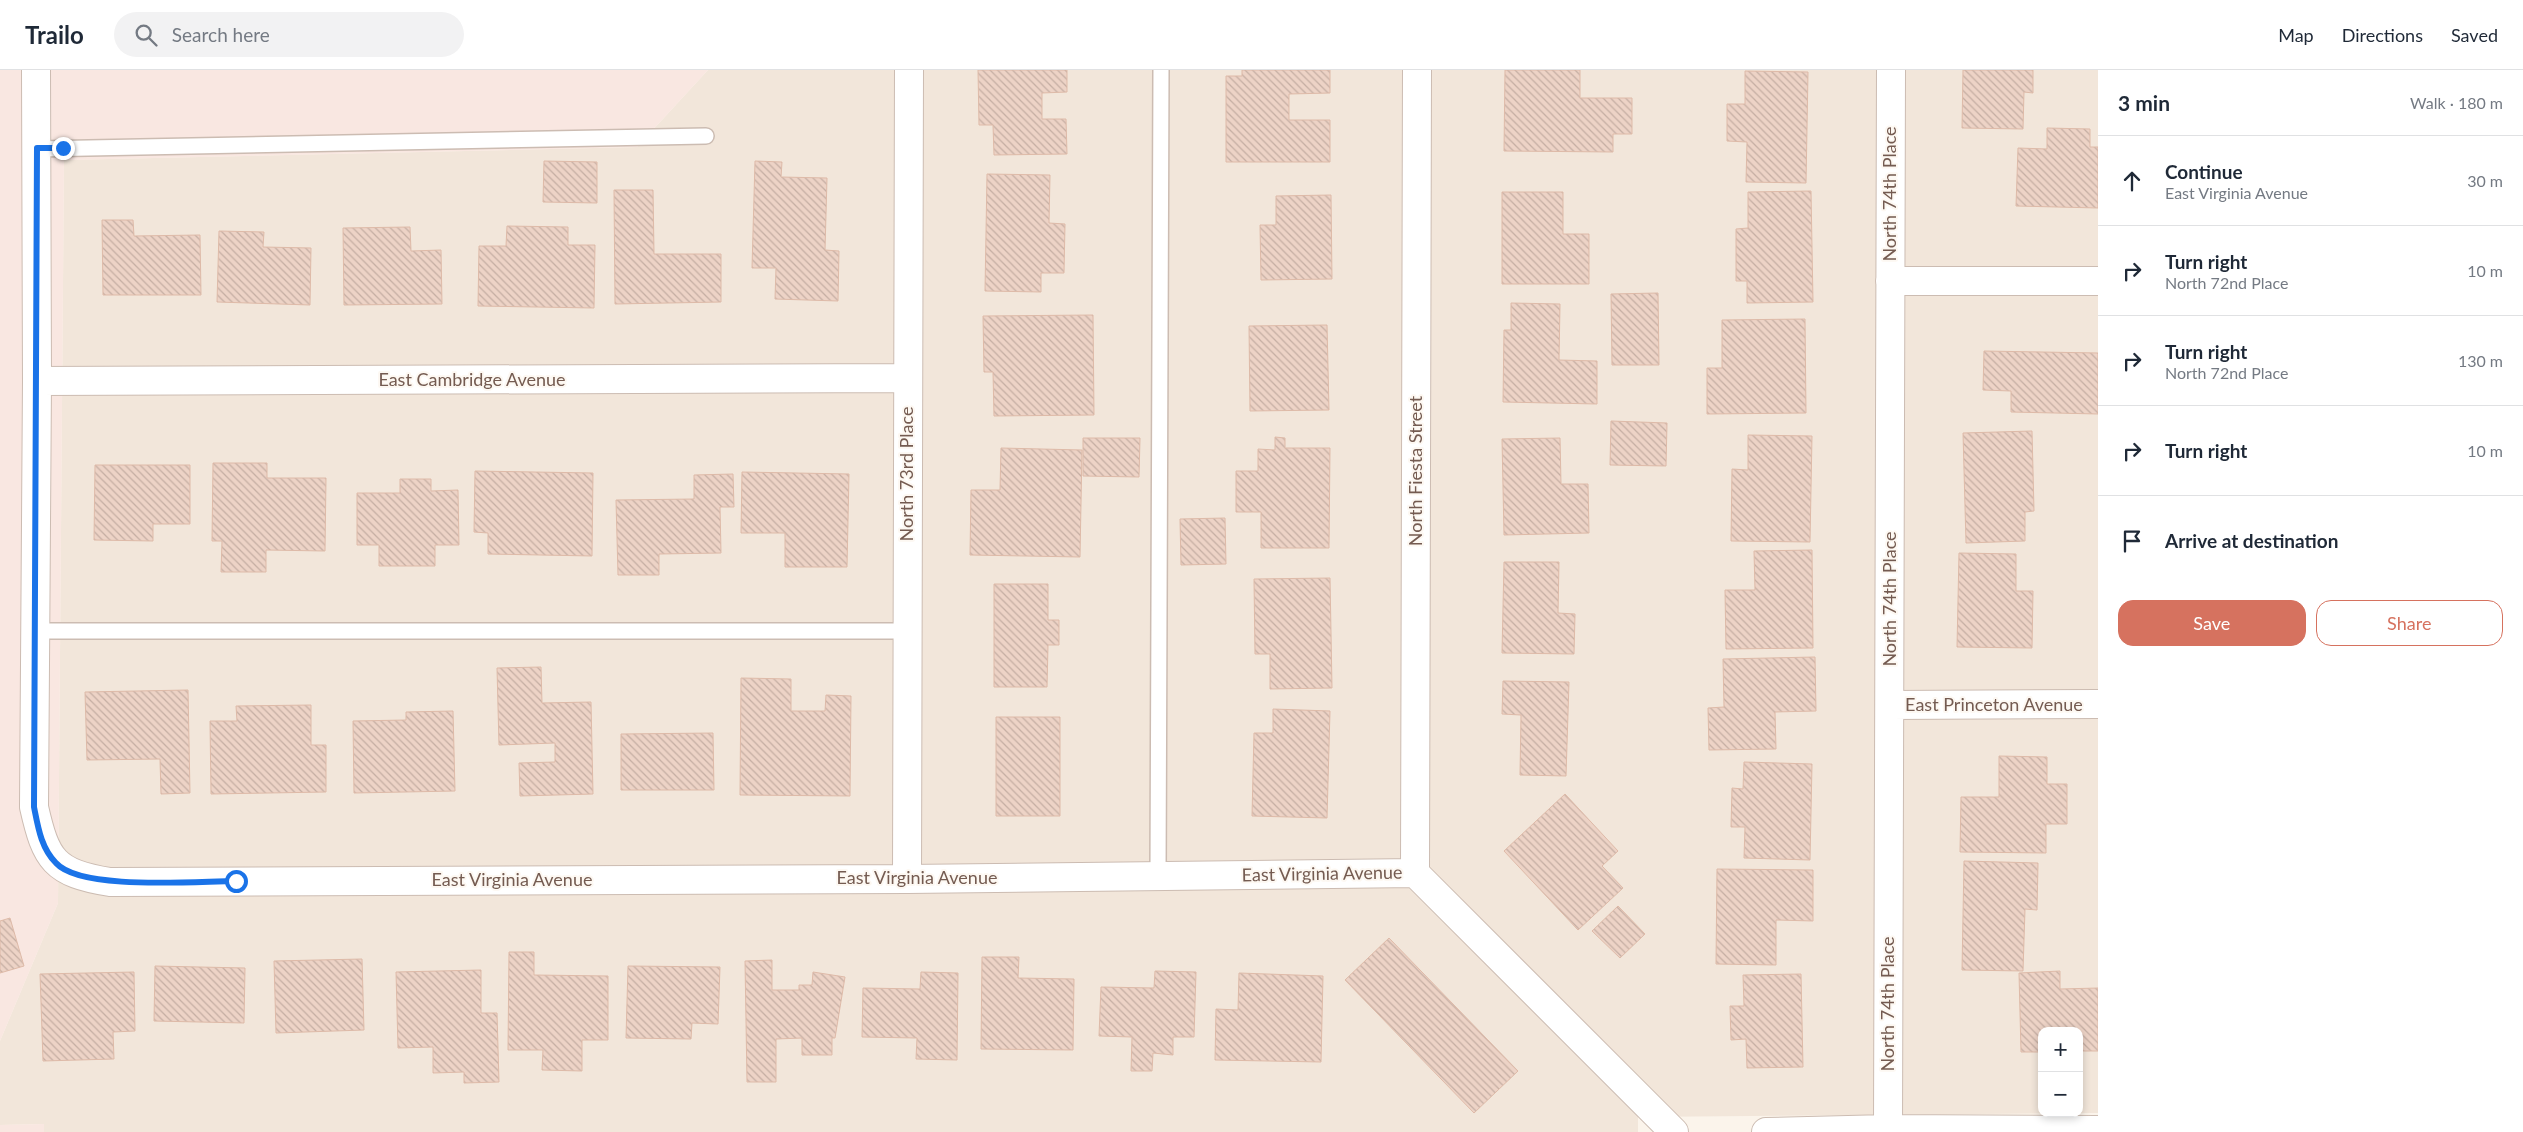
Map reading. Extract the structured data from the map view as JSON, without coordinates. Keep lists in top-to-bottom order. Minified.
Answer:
{"streets":{"street":["North 74th Place","East Cambridge Avenue","North Fiesta Street","North 73rd Place","East Princeton Avenue","East Virginia Avenue"]},"crossings":[["North 74th Place","East Princeton Avenue"],["East Cambridge Avenue","North 73rd Place"],["North Fiesta Street","East Virginia Avenue"],["North 73rd Place","East Virginia Avenue"]],"page":{"header":"Trailo","search":"Search here","nav":["Map","Directions","Saved"],"heading":["3 min","Walk · 180 m"],"list":[["Continue","East Virginia Avenue","30 m"],["Turn right","North 72nd Place","10 m"],["Turn right","North 72nd Place","130 m"],["Turn right","10 m"],"Arrive at destination"],"buttons":["Save","Share"],"map_buttons":["+","−"]}}
